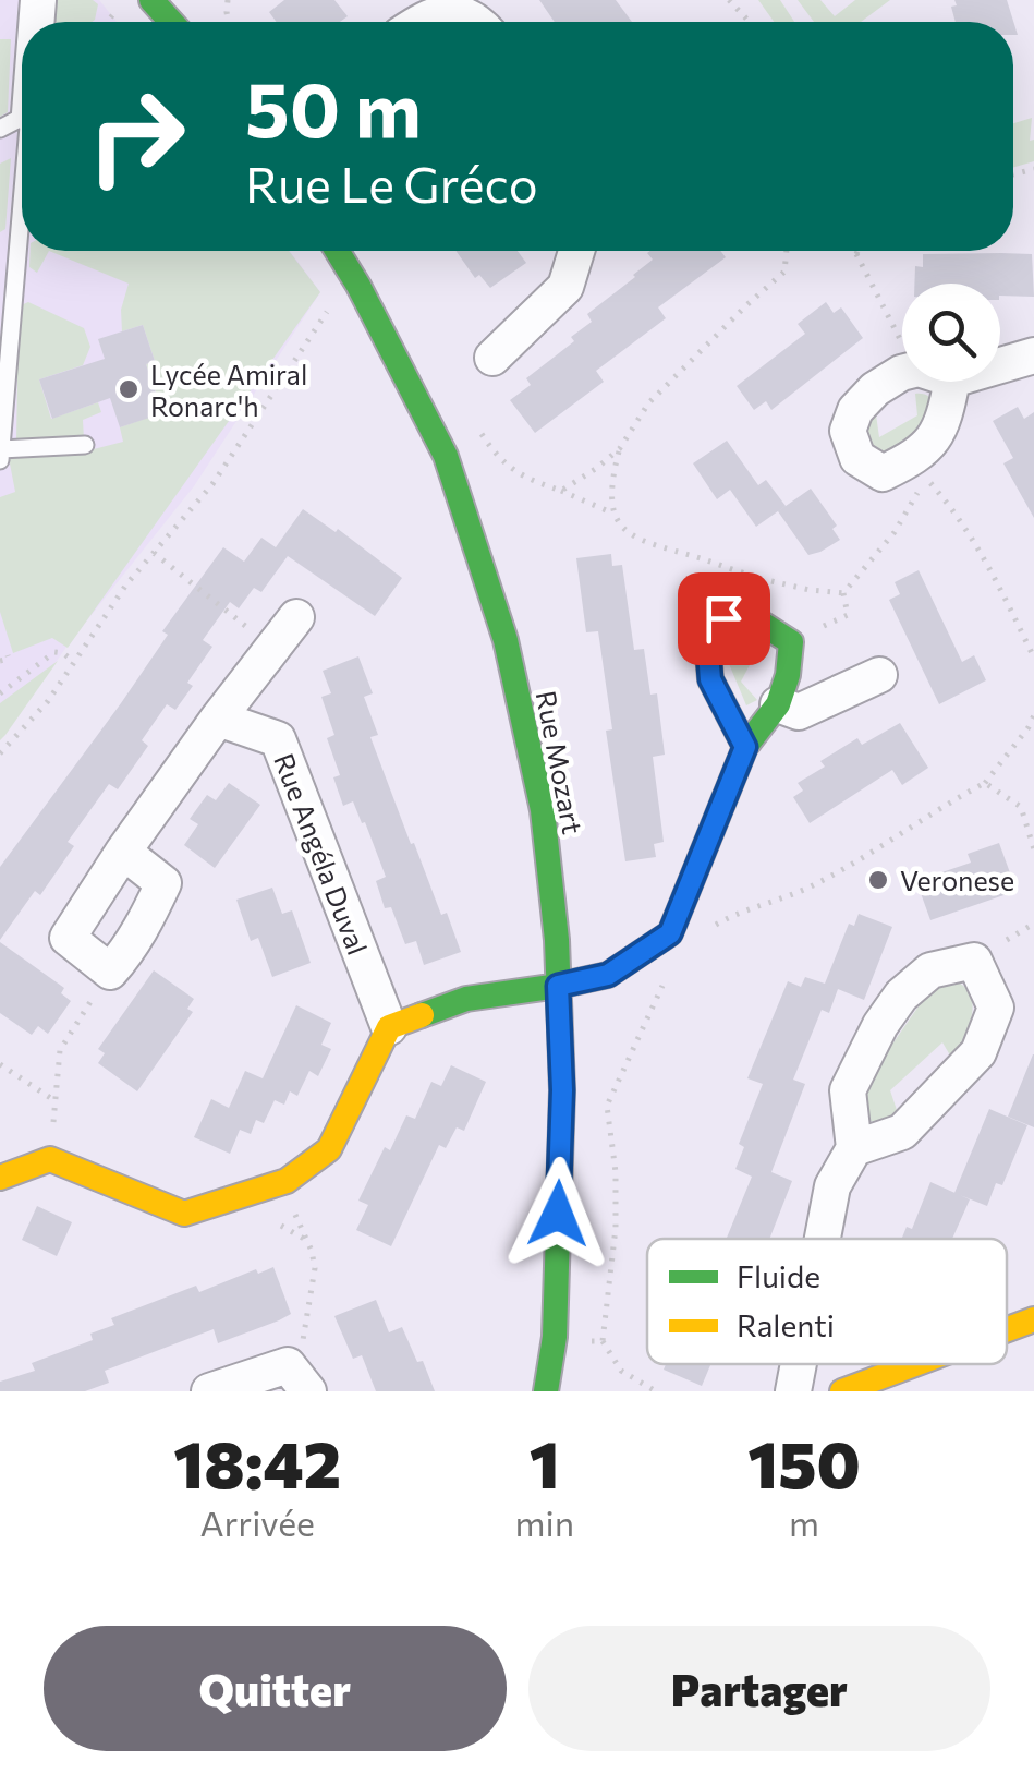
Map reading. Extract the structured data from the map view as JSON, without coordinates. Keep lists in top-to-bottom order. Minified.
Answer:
{"streets":{"street":["Rue Mozart","Rue Angéla Duval"]},"places":["Lycée Amiral Ronarc'h","Veronese"],"legend":["Fluide","Ralenti"],"page":{"turn":["50 m","Rue Le Gréco"],"eta":["18:42","Arrivée","1","min","150","m"],"buttons":["Quitter","Partager"]}}
